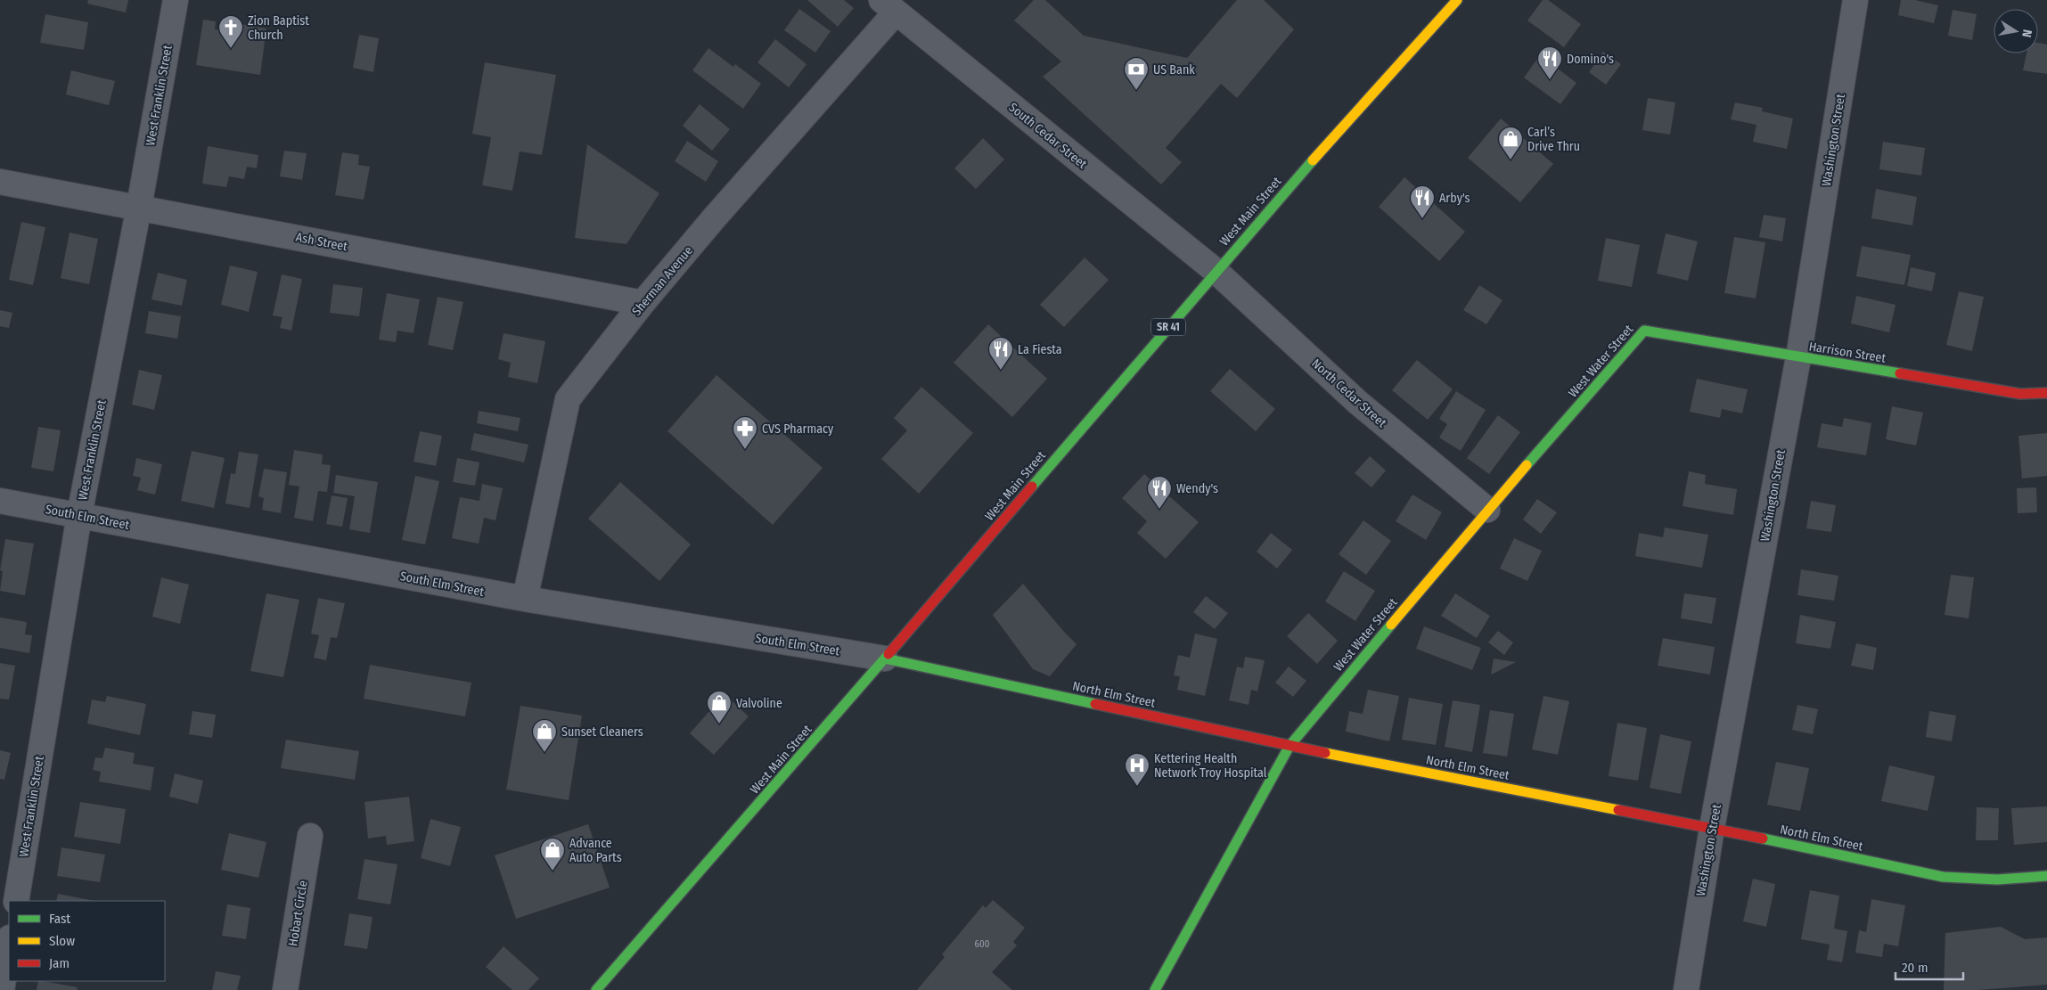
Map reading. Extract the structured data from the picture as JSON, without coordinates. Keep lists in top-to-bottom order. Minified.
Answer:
{"streets":{"main road":["West Main Street","SR 41","Harrison Street","West Water Street","North Elm Street"],"street":["West Franklin Street","South Cedar Street","Washington Street","Ash Street","Sherman Avenue","North Cedar Street","South Elm Street","Hobart Circle"]},"crossings":[["West Franklin Street","Ash Street"],["West Franklin Street","South Elm Street"],["South Cedar Street","West Main Street"],["South Cedar Street","Sherman Avenue"],["South Cedar Street","North Cedar Street"],["Washington Street","Harrison Street"],["Washington Street","North Elm Street"],["West Main Street","North Cedar Street"],["West Main Street","South Elm Street"],["West Main Street","North Elm Street"],["Ash Street","Sherman Avenue"],["Sherman Avenue","South Elm Street"],["Harrison Street","West Water Street"],["West Water Street","North Cedar Street"],["West Water Street","North Elm Street"],["South Elm Street","North Elm Street"]],"places":{"church":["Zion Baptist Church"],"restaurant":["Domino's","Arby's","La Fiesta","Wendy's"],"bank":["US Bank"],"shop":["Carl’s Drive Thru","Valvoline","Sunset Cleaners","Advance Auto Parts"],"pharmacy":["CVS Pharmacy"],"hospital":["Kettering Health Network Troy Hospital"]},"house_numbers":["600"],"legend":["Fast","Slow","Jam"],"scale_bar":"20 m","north":"right"}
